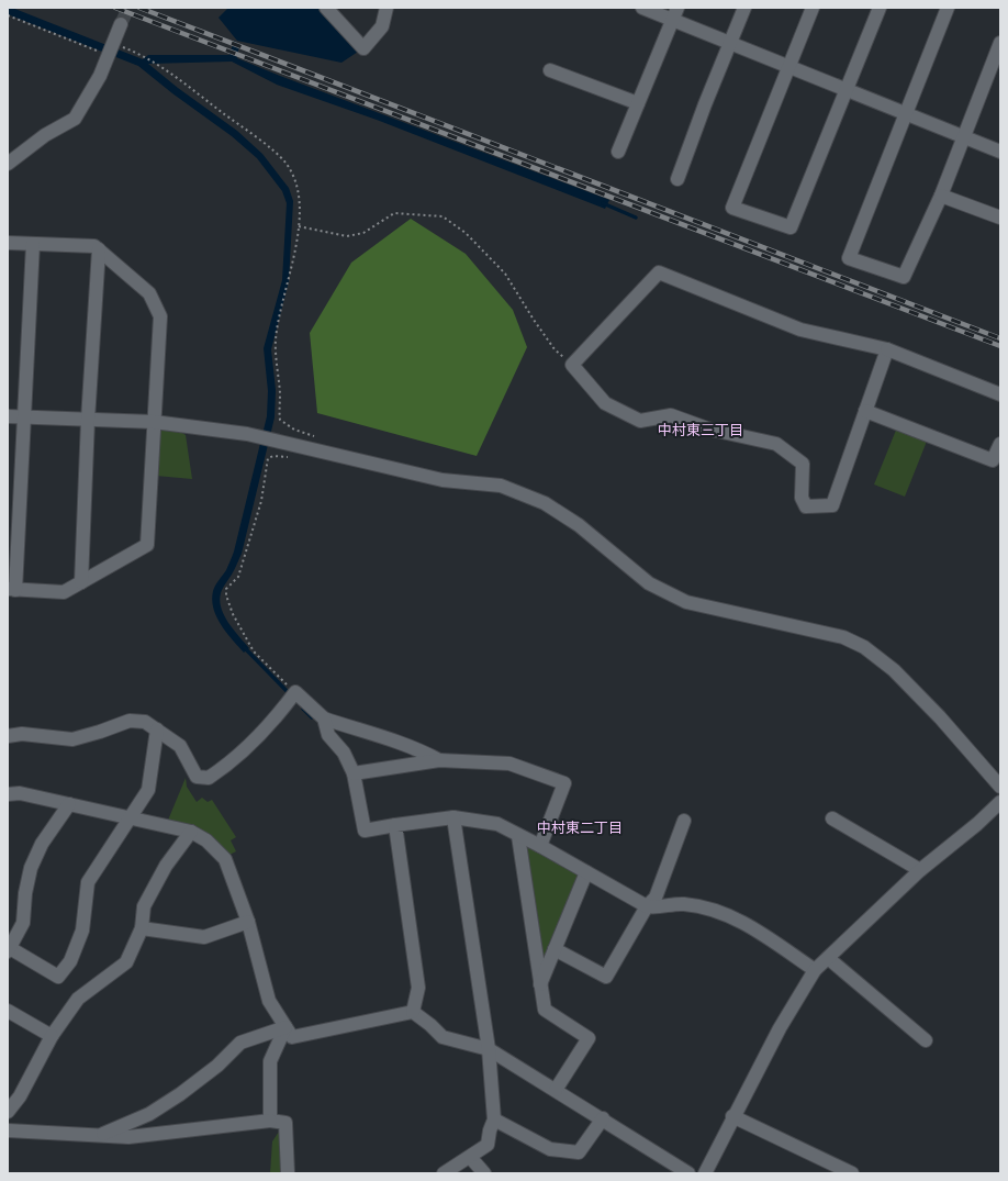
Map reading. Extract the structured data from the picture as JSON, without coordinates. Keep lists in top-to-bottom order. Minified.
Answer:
{"districts":["中村東三丁目","中村東二丁目"]}
